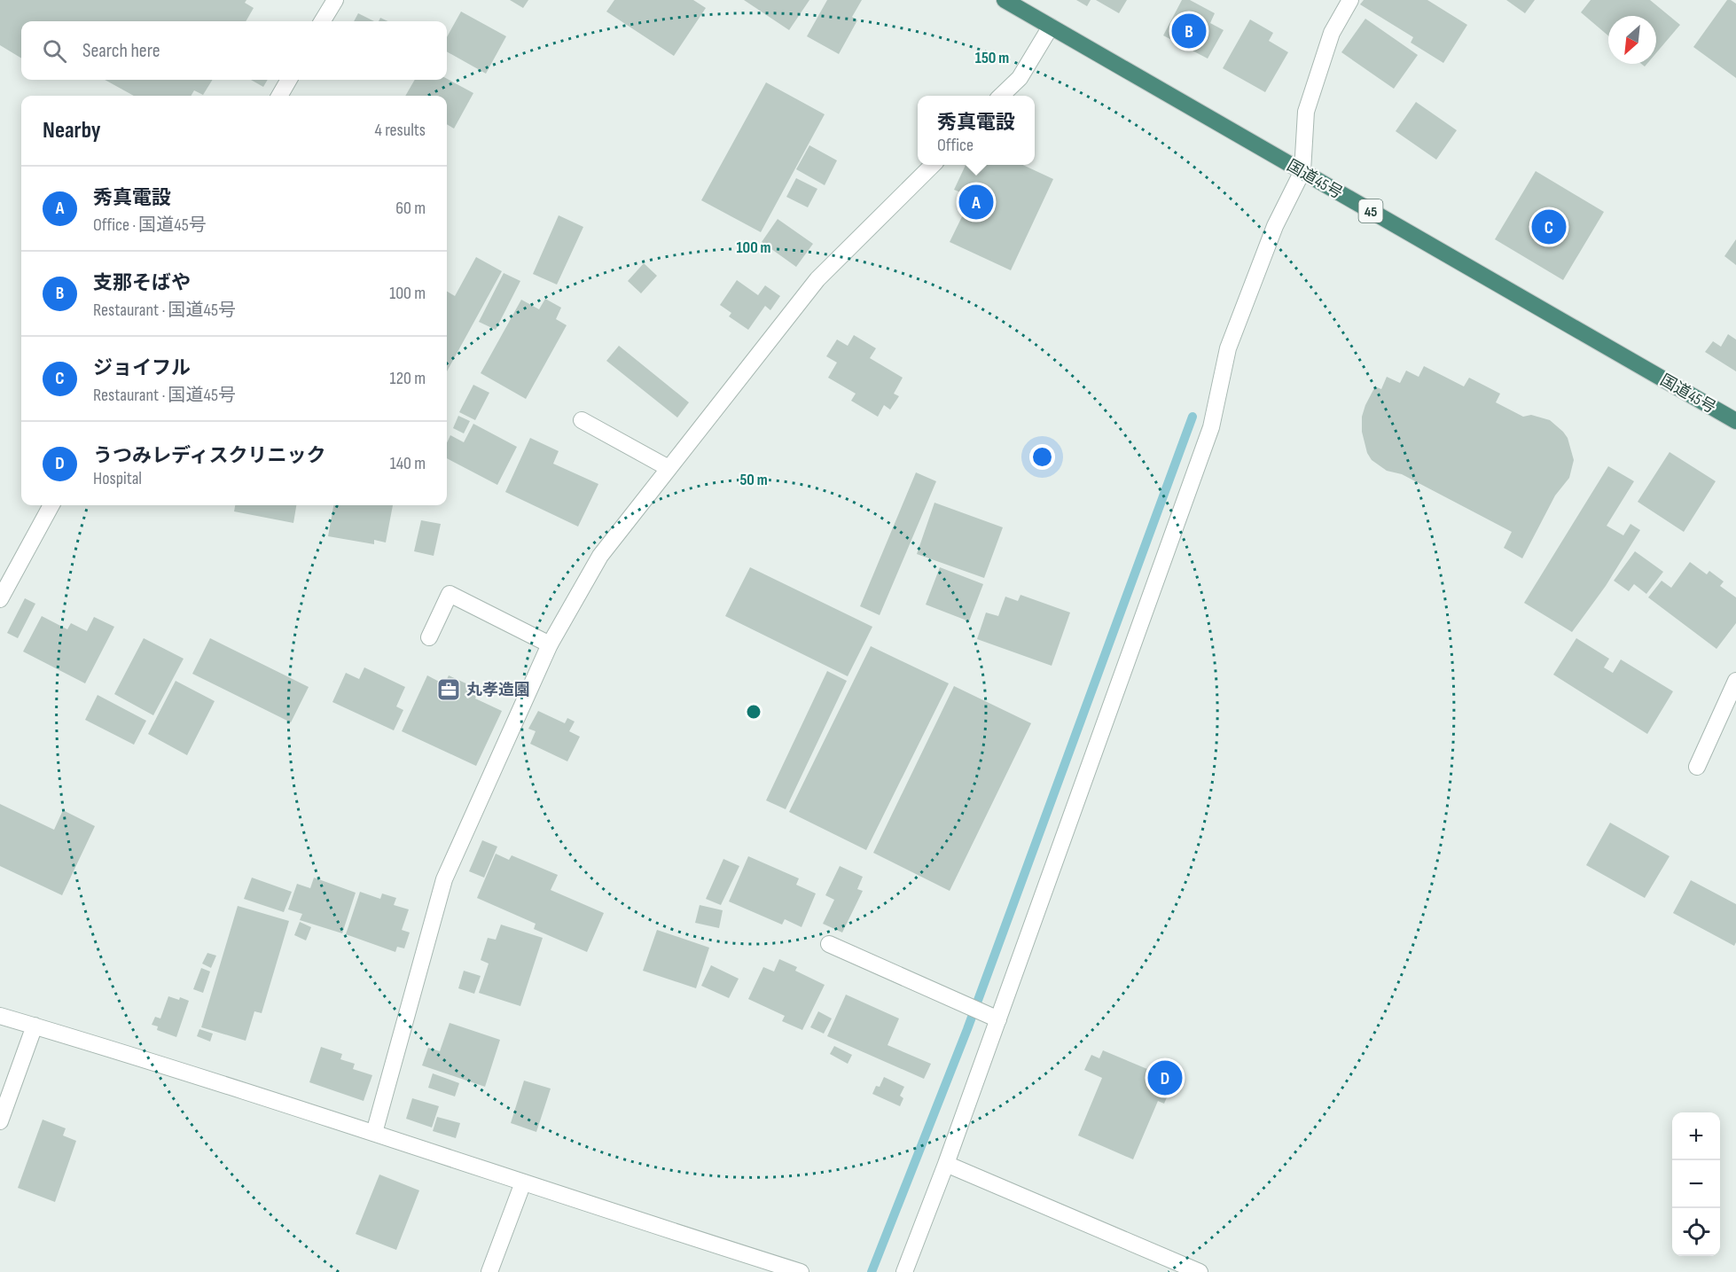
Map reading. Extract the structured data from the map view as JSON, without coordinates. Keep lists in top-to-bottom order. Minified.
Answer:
{"streets":{"highway":["国道45号","45"]},"places":{"office":["丸孝造園"]},"north":"bottom left","page":{"pins":["B","A","C","D"],"search":"Search here","popup":["秀真電設","Office"],"heading":["Nearby","4 results"],"list":[{"mark":"A","name":"秀真電設","note":"Office · 国道45号","value":"60 m"},{"mark":"B","name":"支那そばや","note":"Restaurant · 国道45号","value":"100 m"},{"mark":"C","name":"ジョイフル","note":"Restaurant · 国道45号","value":"120 m"},{"mark":"D","name":"うつみレディスクリニック","note":"Hospital","value":"140 m"}],"map_buttons":["+","−"]},"rings":["150 m","100 m","50 m"]}
